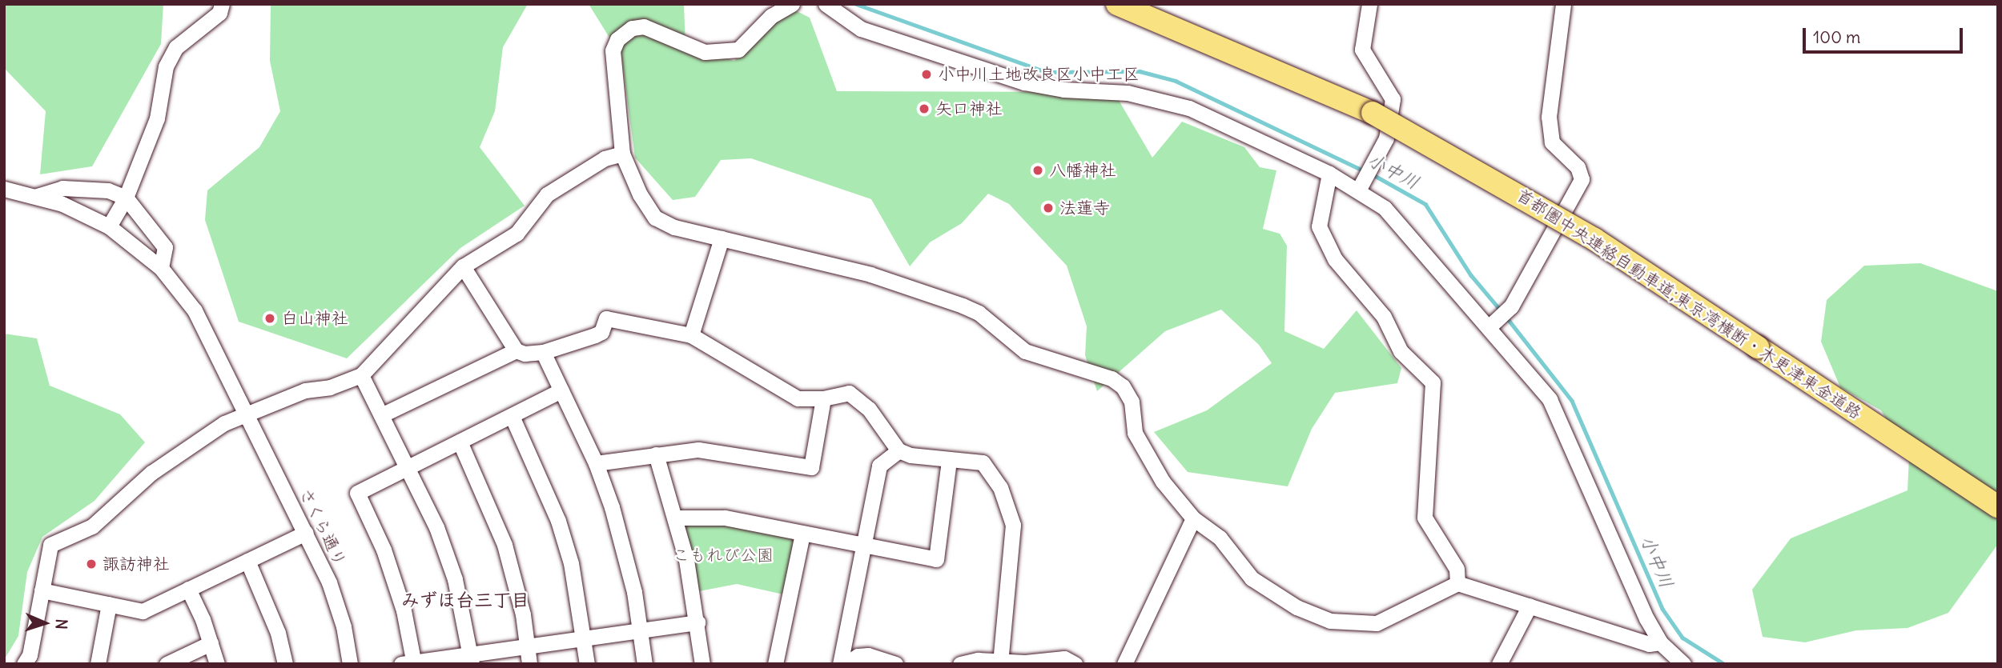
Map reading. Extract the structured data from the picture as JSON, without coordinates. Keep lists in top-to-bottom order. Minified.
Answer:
{"streets":{"highway":["首都圏中央連絡自動車道;東京湾横断・木更津東金道路"],"street":["さくら通り"]},"districts":["みずほ台三丁目"],"water":["小中川"],"parks":["こもれび公園"],"places":["小中川土地改良区小中工区","矢口神社","八幡神社","法蓮寺","白山神社","諏訪神社"],"scale_bar":"100 m","north":"right"}
